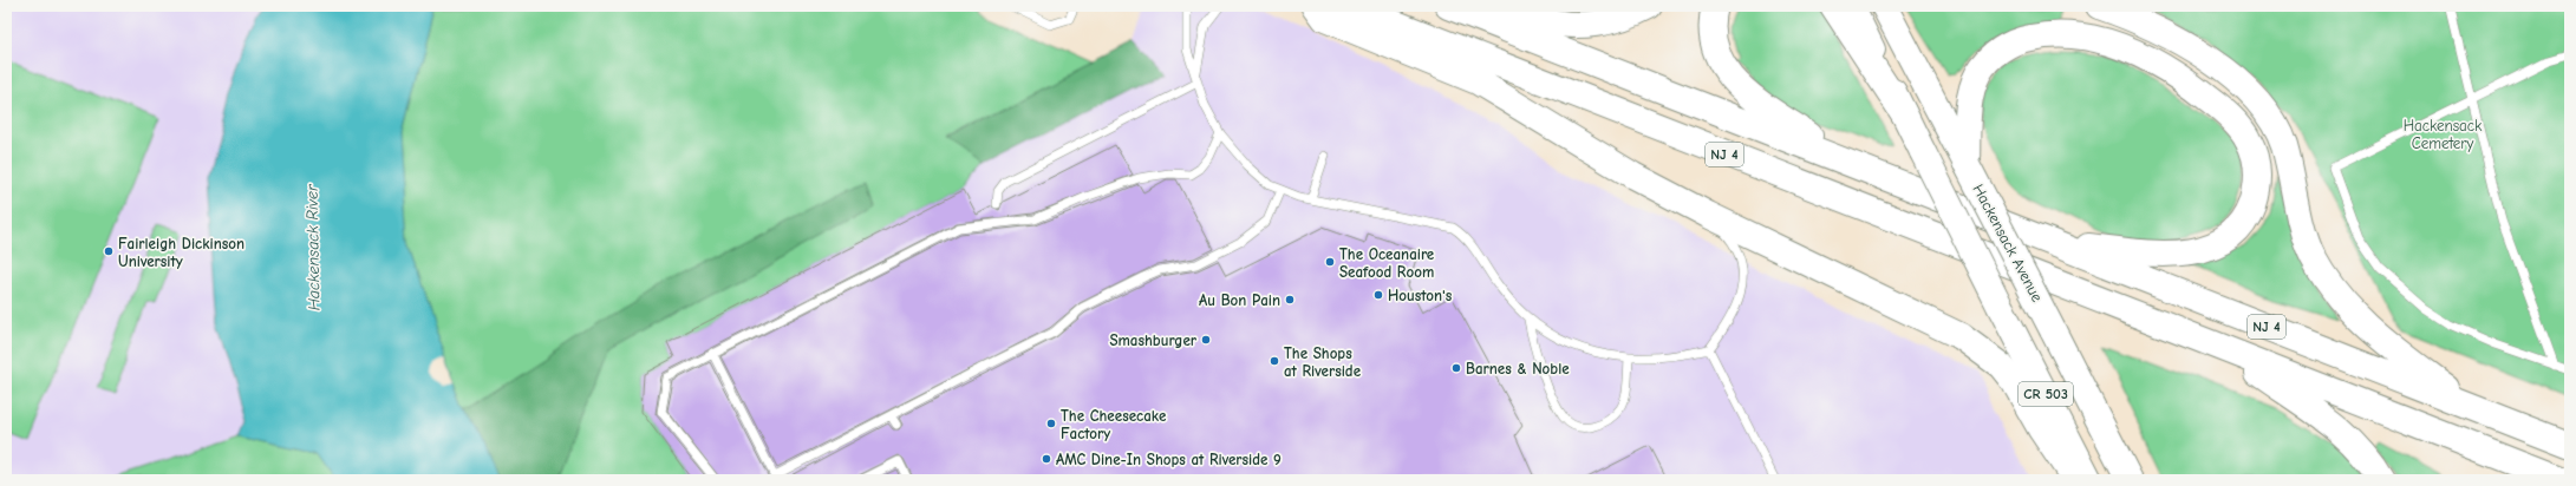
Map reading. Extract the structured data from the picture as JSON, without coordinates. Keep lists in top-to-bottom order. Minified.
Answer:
{"streets":{"main road":["NJ 4","Hackensack Avenue","CR 503"]},"water":["Hackensack River"],"parks":["Hackensack Cemetery"],"places":["Fairleigh Dickinson University","The Oceanaire Seafood Room","Houston's","Au Bon Pain","Smashburger","The Shops at Riverside","Barnes & Noble","The Cheesecake Factory","AMC Dine-In Shops at Riverside 9"]}
